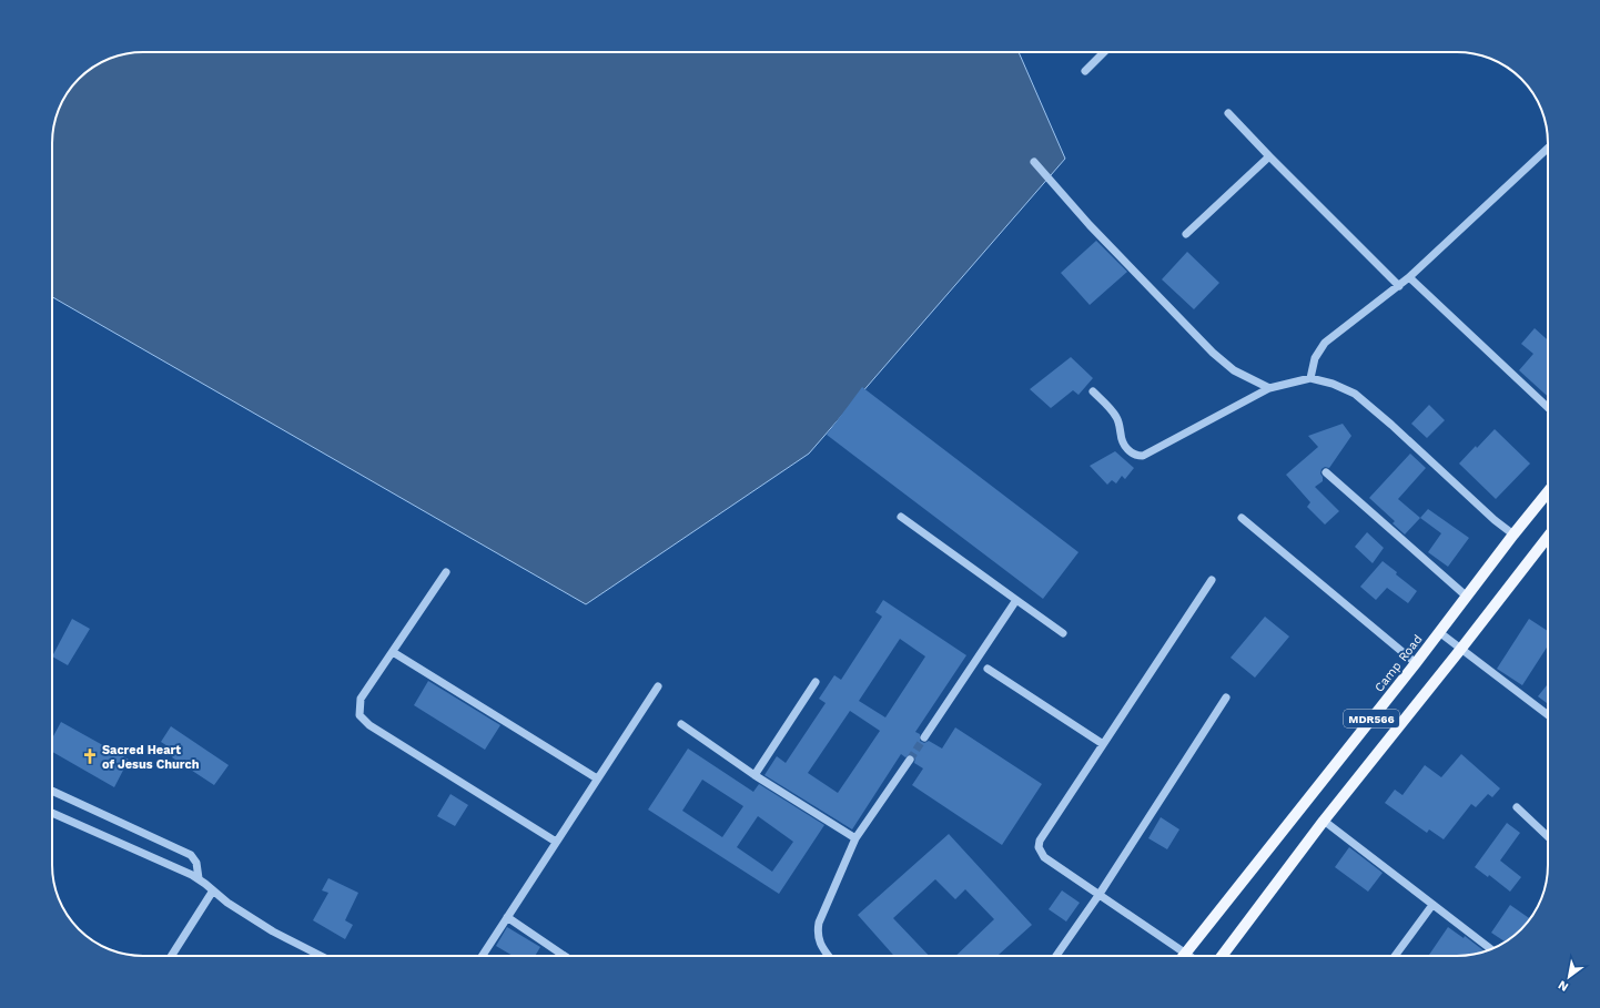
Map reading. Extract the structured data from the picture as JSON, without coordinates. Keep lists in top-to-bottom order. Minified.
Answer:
{"streets":{"main road":["Camp Road","MDR566"]},"places":{"church":["Sacred Heart of Jesus Church"]},"north":"bottom left"}
